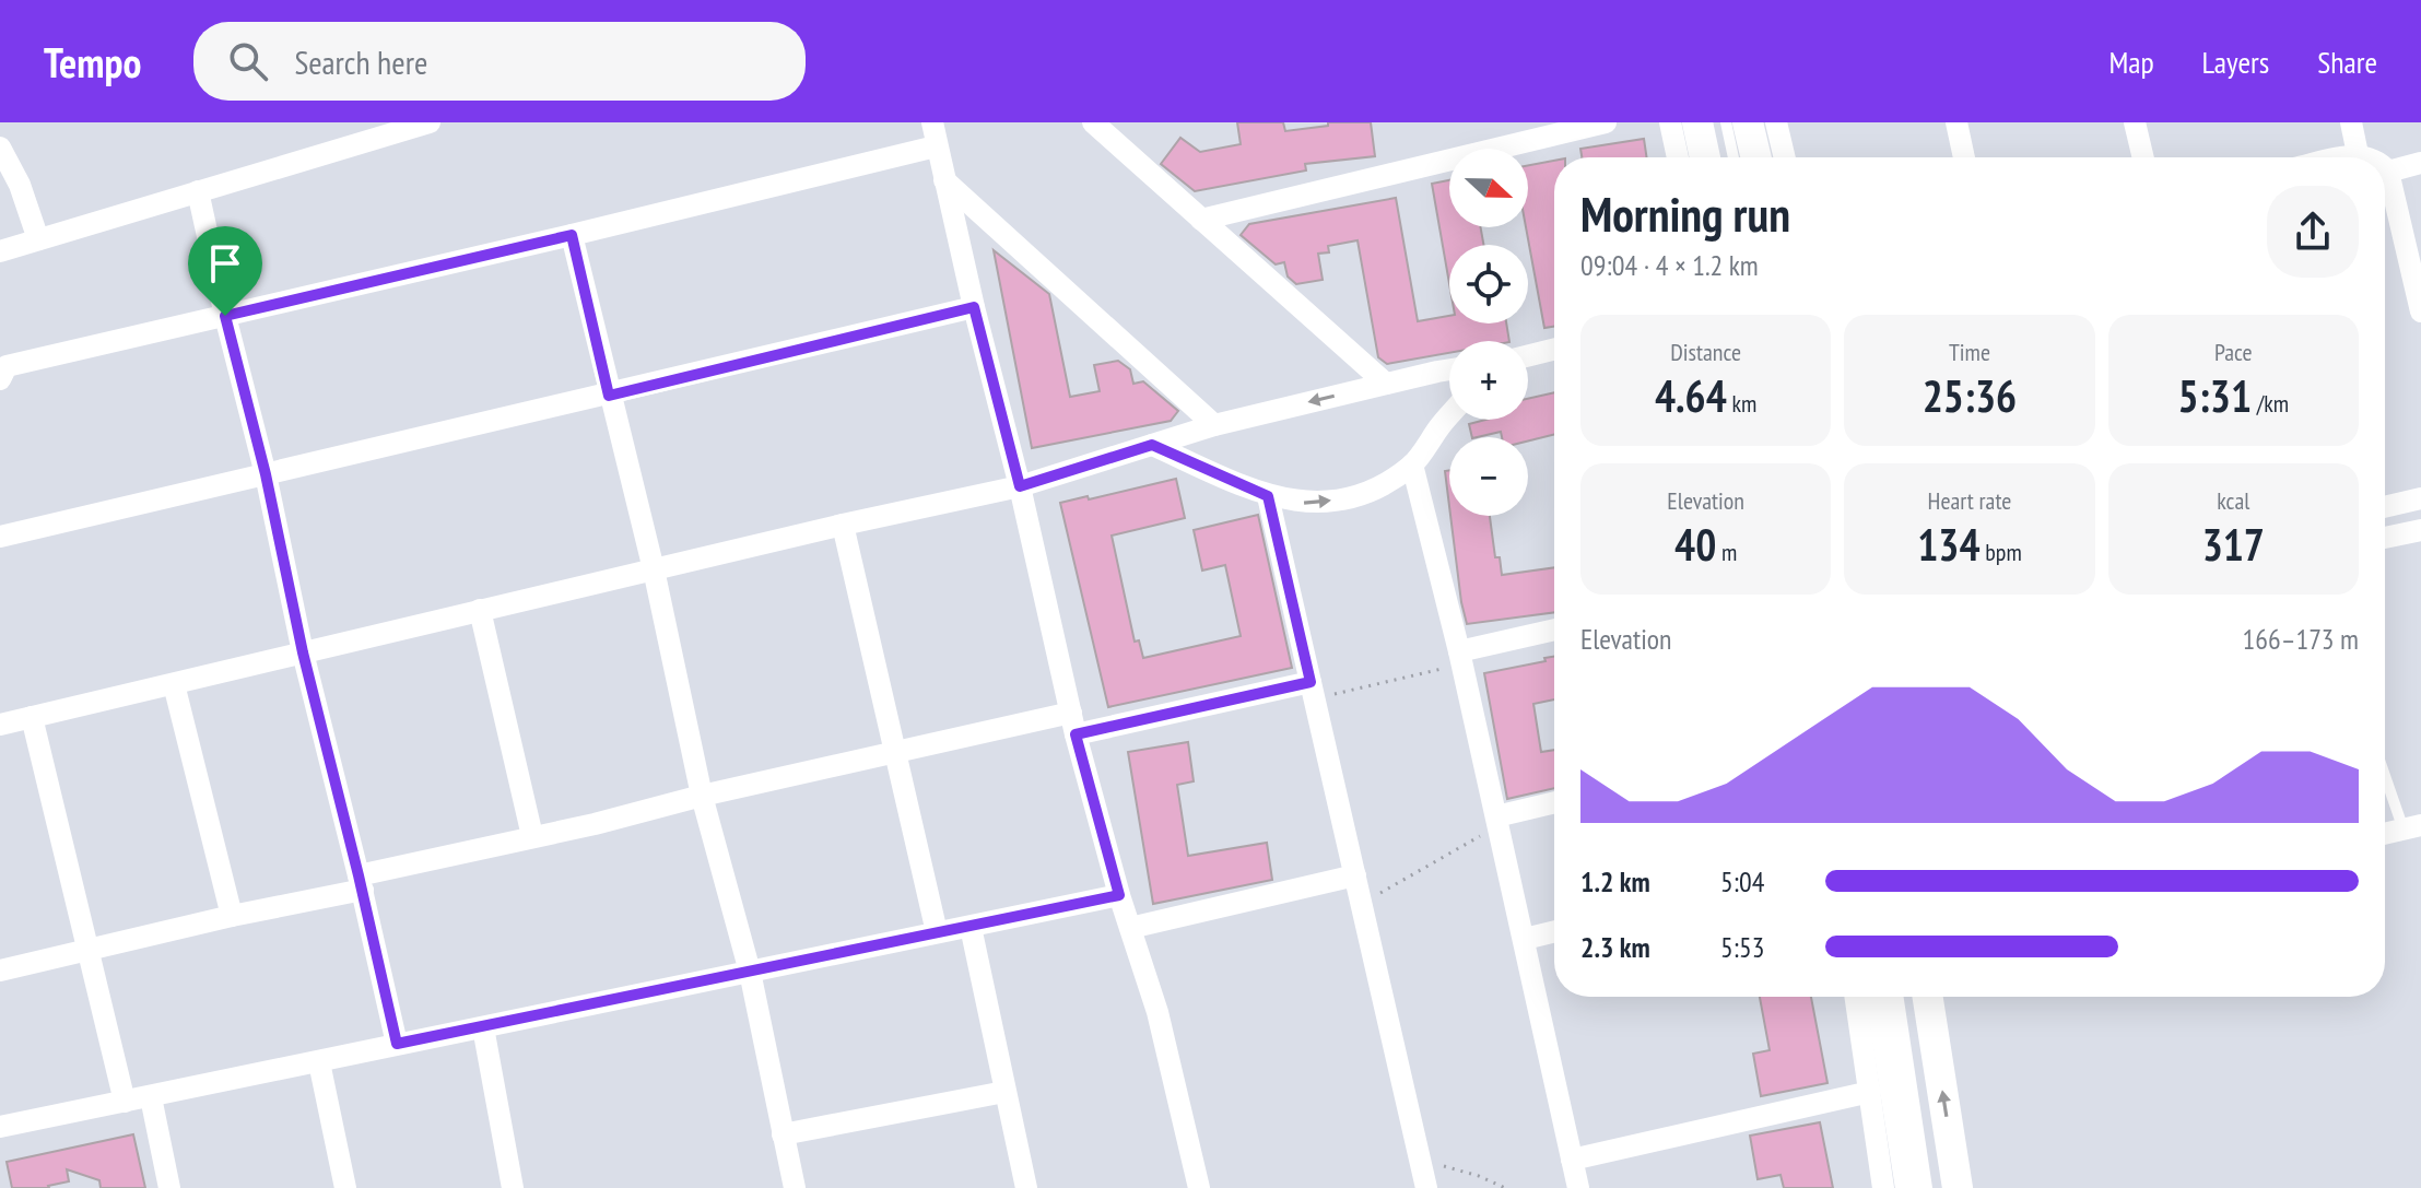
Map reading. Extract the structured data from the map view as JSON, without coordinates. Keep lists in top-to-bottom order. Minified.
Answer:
{"north":"right","page":{"header":"Tempo","search":"Search here","nav":["Map","Layers","Share"],"map_buttons":["+","−"],"heading":["Morning run","09:04 · 4 × 1.2 km"],"stats":[["Distance","4.64 km"],["Time","25:36"],["Pace","5:31 /km"],["Elevation","40 m"],["Heart rate","134 bpm"],["kcal","317"]],"chart":["Elevation","166–173 m"],"list":[{"name":"1.2 km","note":"5:04"},{"name":"2.3 km","note":"5:53"}]}}
